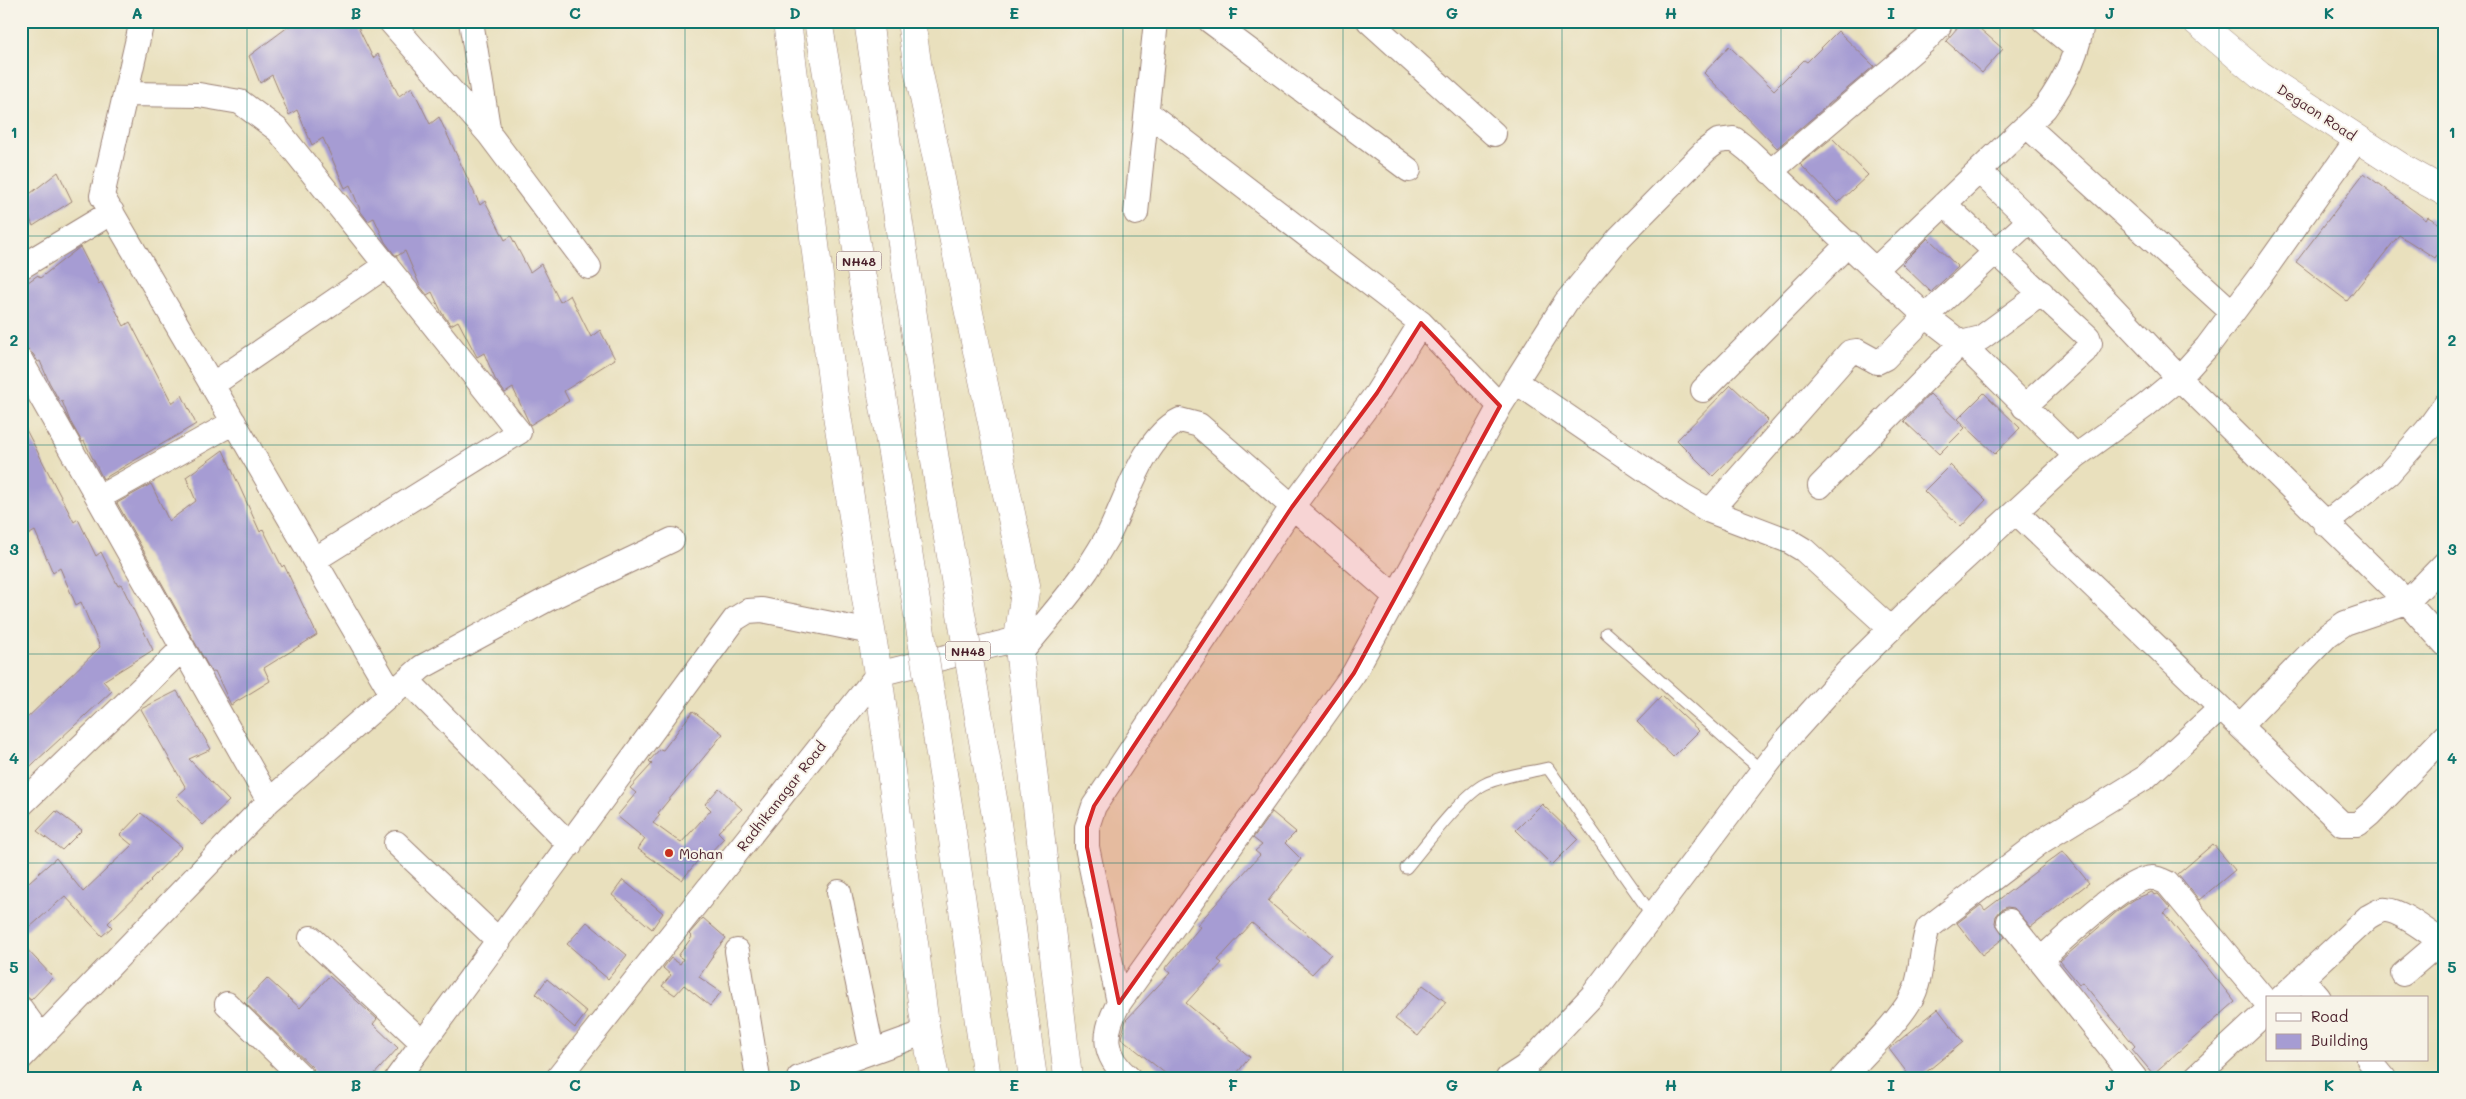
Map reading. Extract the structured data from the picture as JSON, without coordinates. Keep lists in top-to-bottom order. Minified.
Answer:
{"streets":{"main road":["Degaon Road","NH48"],"street":["Radhikanagar Road"]},"places":["Mohan"],"legend":["Road","Building"],"grid":{"columns":["A","B","C","D","E","F","G","H","I","J","K"],"rows":["1","2","3","4","5"]}}
